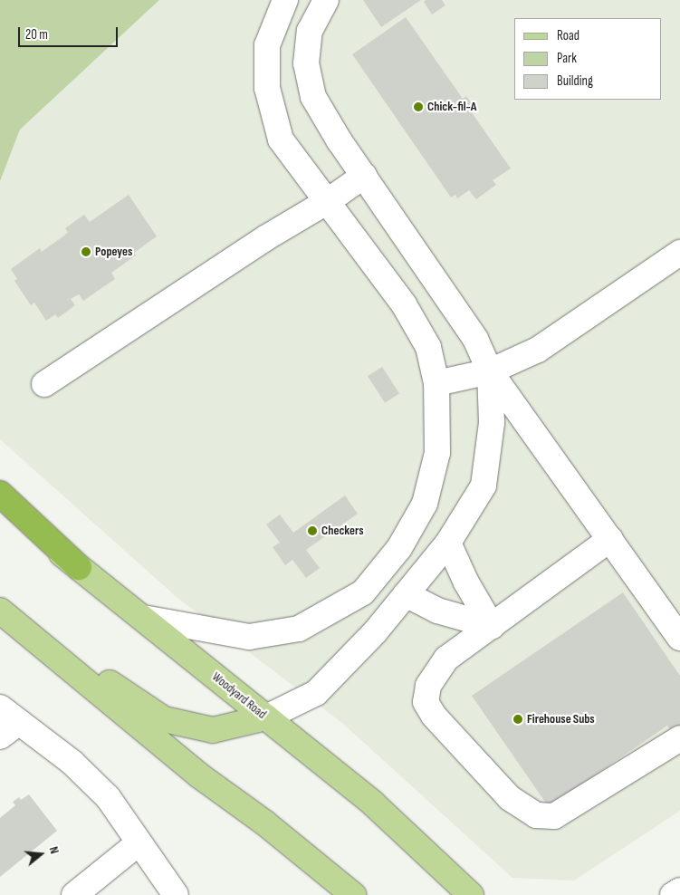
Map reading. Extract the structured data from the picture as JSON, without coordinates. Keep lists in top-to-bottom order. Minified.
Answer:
{"streets":{"main road":["Woodyard Road"]},"places":["Chick-fil-A","Popeyes","Checkers","Firehouse Subs"],"legend":["Road","Park","Building"],"scale_bar":"20 m","north":"right"}
